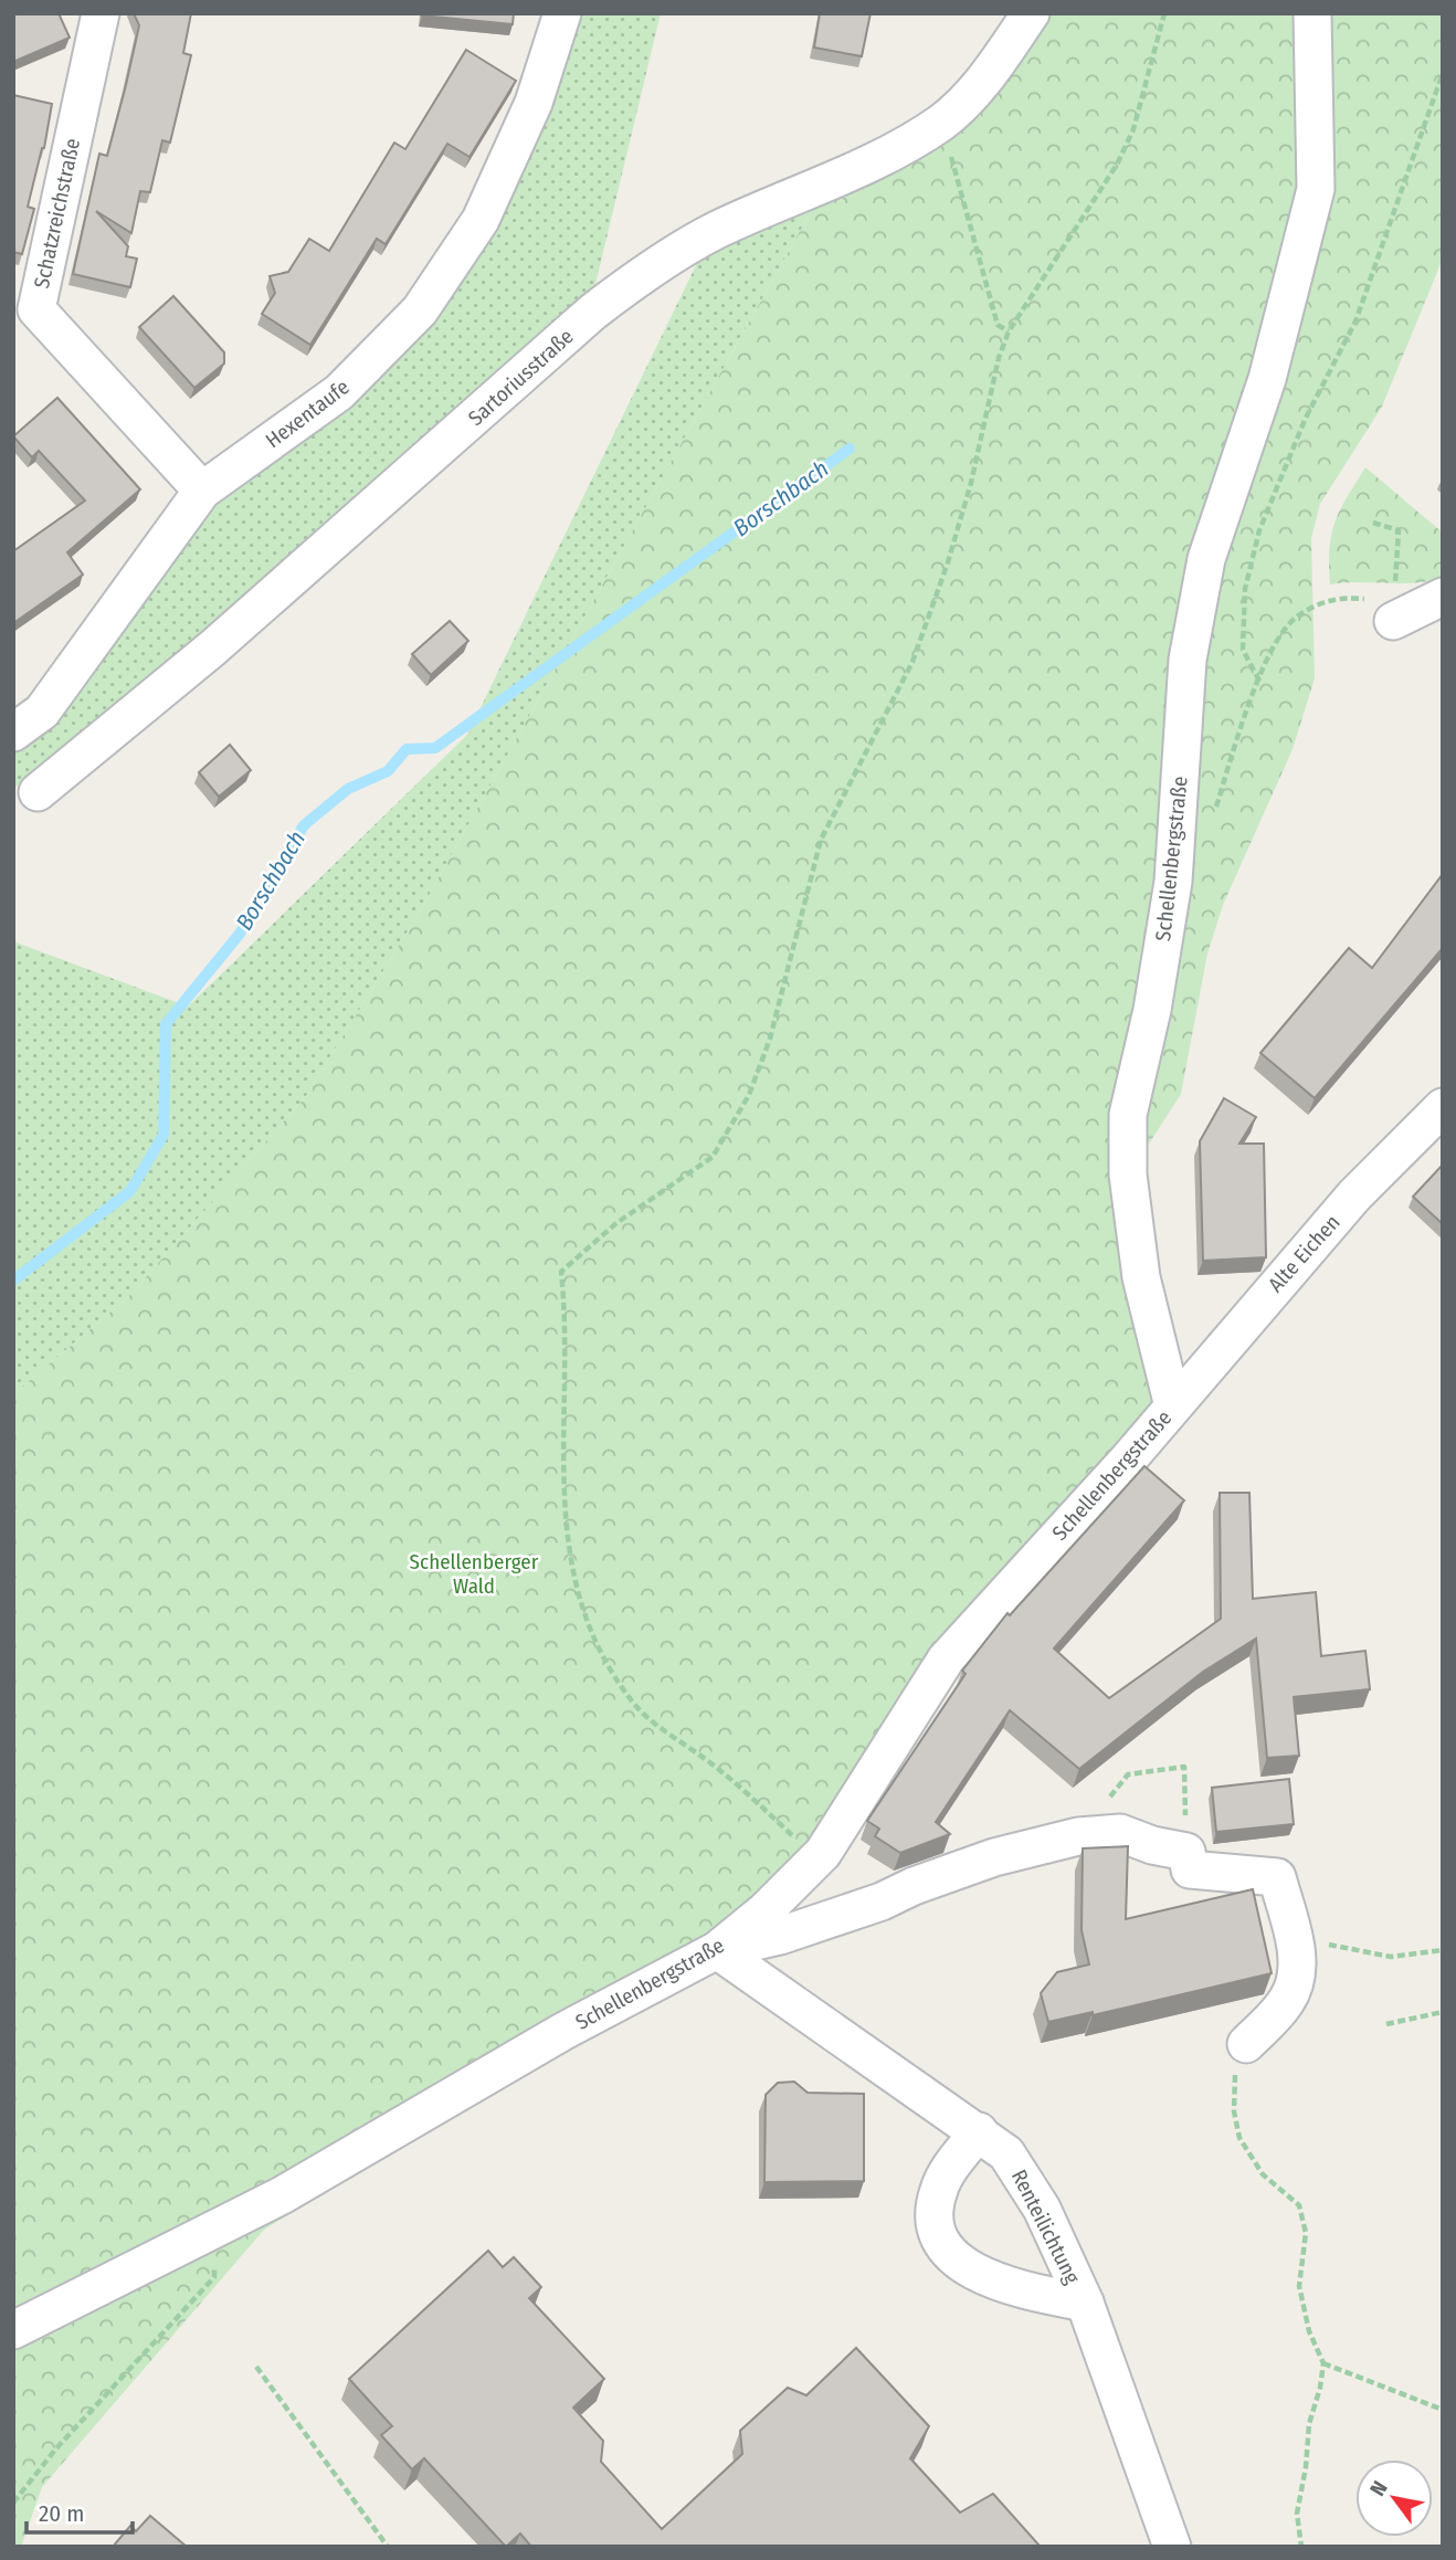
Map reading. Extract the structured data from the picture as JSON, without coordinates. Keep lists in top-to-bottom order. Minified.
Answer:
{"streets":{"street":["Schatzreichstraße","Sartoriusstraße","Hexentaufe","Schellenbergstraße","Alte Eichen","Renteilichtung"]},"crossings":[["Schatzreichstraße","Hexentaufe"],["Schellenbergstraße","Alte Eichen"],["Schellenbergstraße","Renteilichtung"]],"water":["Borschbach"],"parks":["Schellenberger Wald"],"scale_bar":"20 m","north":"top left"}
